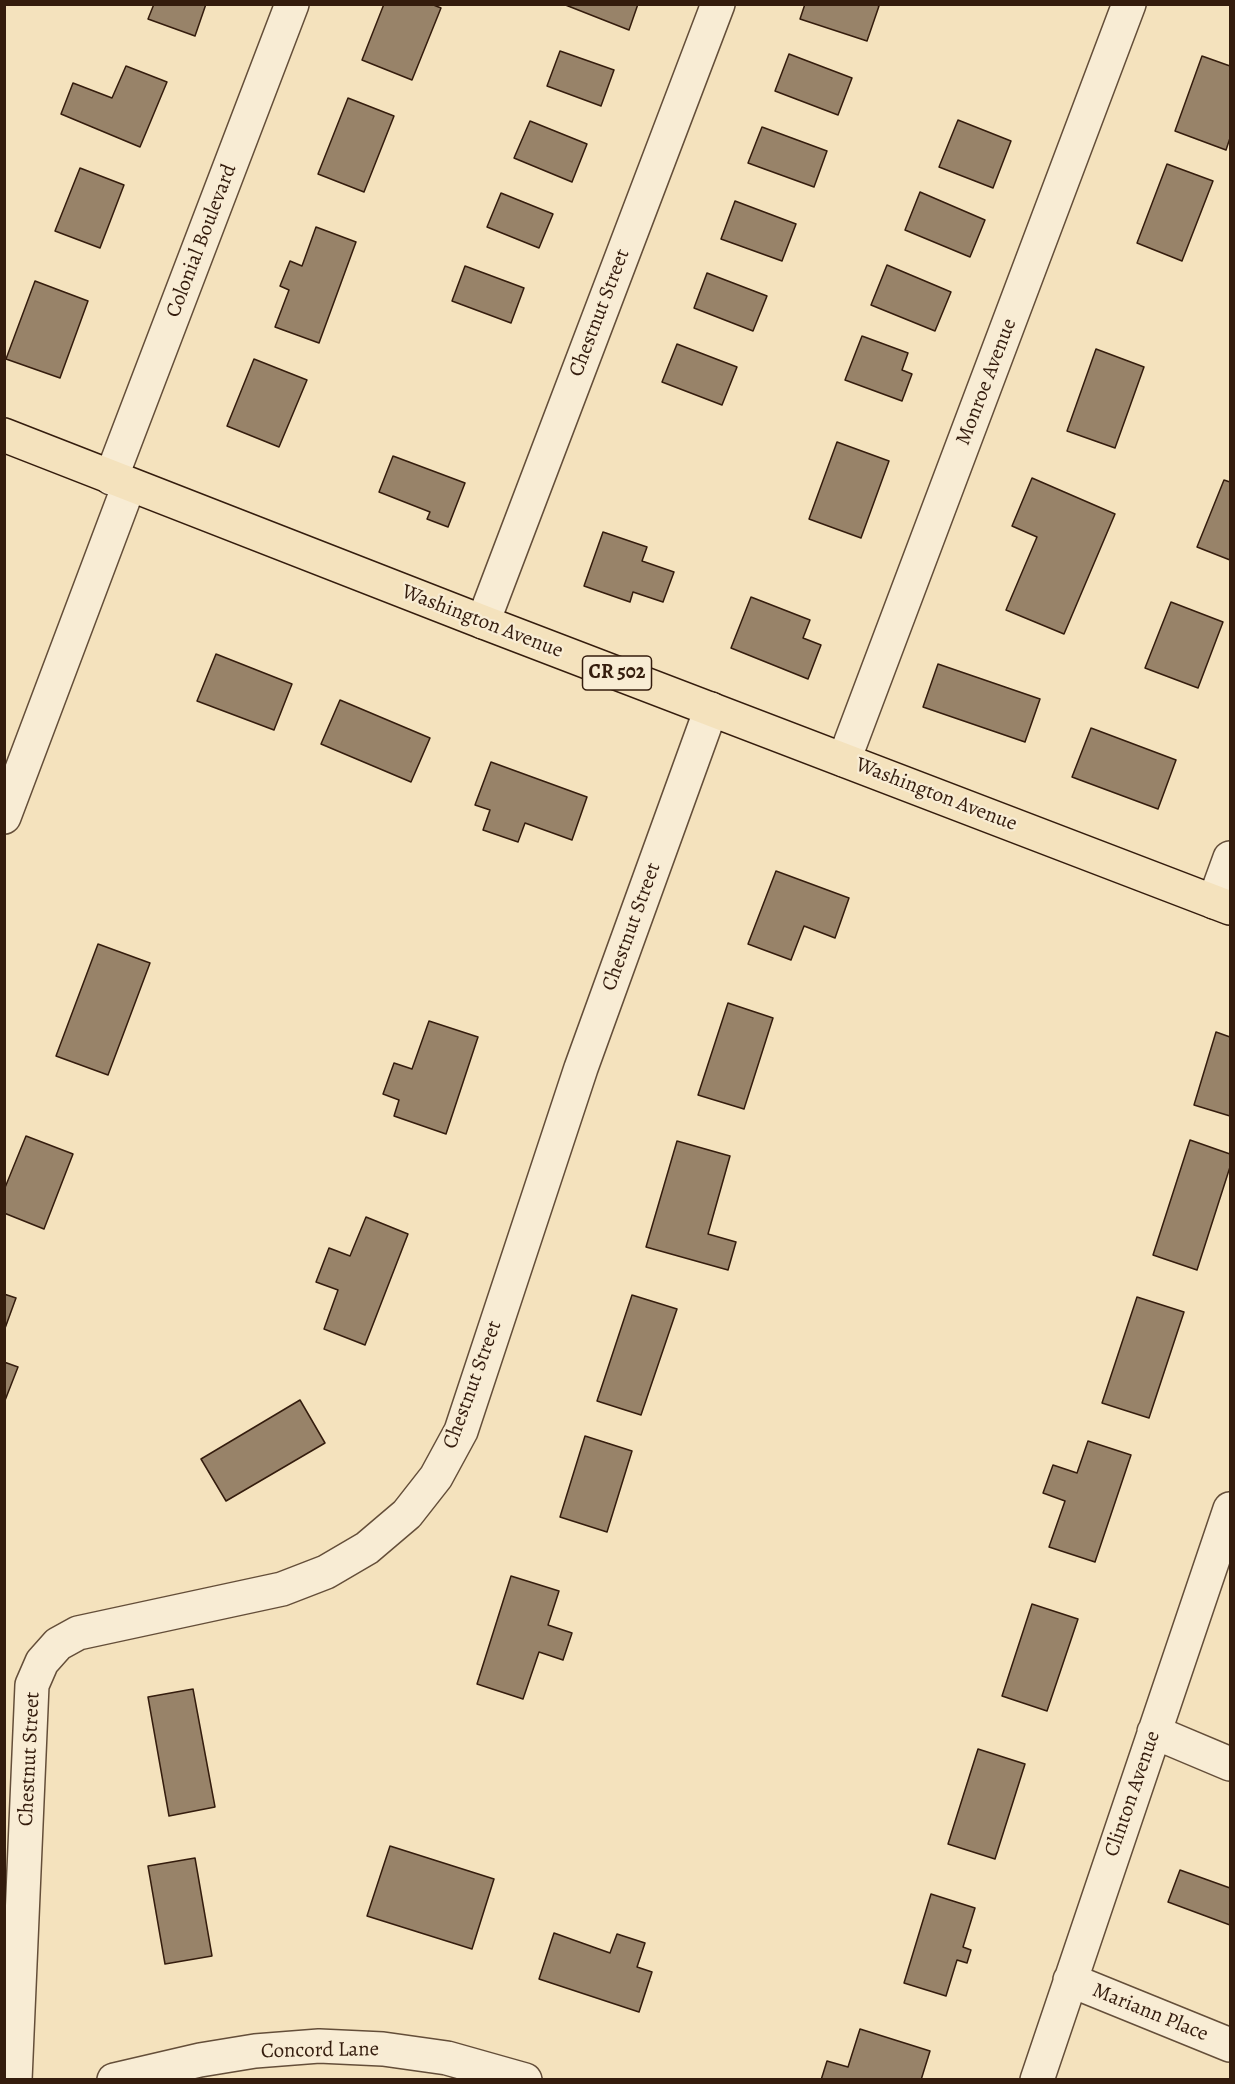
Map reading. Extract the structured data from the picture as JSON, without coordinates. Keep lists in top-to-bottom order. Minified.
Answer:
{"streets":{"main road":["Washington Avenue","CR 502"],"street":["Colonial Boulevard","Chestnut Street","Monroe Avenue","Clinton Avenue","Mariann Place","Concord Lane"]},"crossings":[["Colonial Boulevard","Washington Avenue"],["Chestnut Street","Washington Avenue"],["Monroe Avenue","Washington Avenue"],["Clinton Avenue","Mariann Place"]]}
